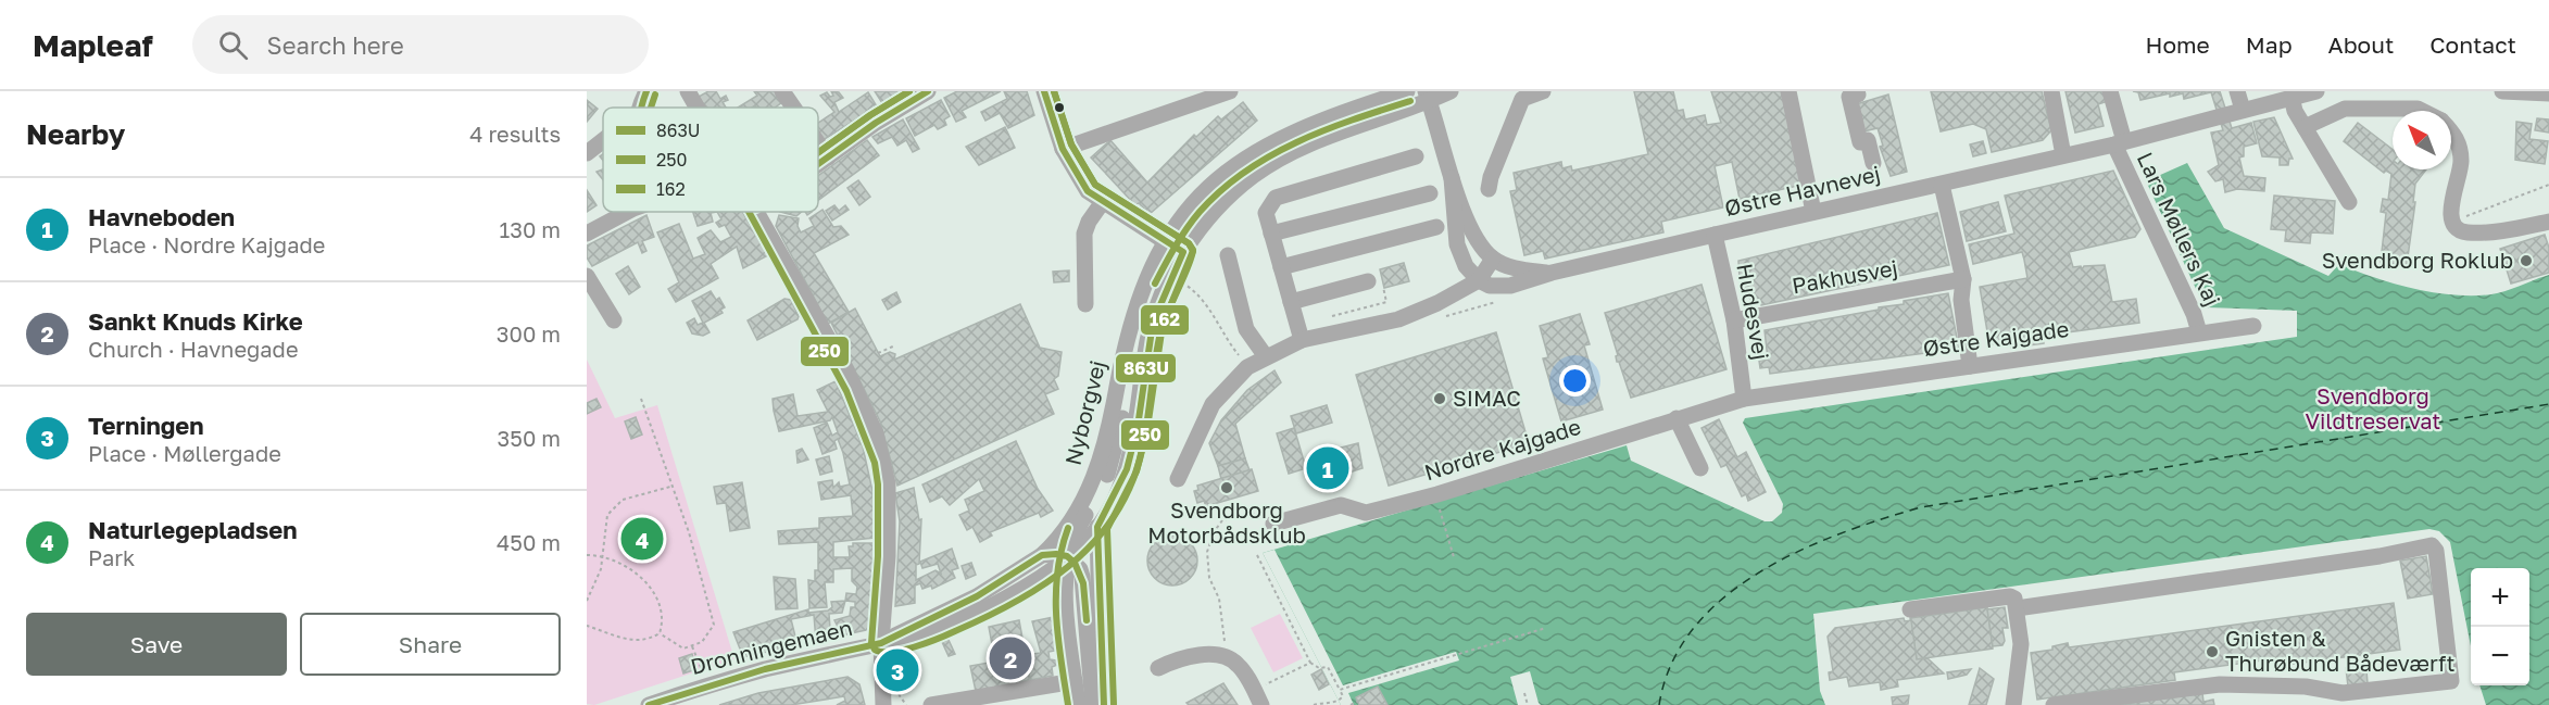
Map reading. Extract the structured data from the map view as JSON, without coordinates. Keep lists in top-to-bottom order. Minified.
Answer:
{"streets":{"street":["Østre Havnevej","Lars Møllers Kaj","Pakhusvej","Hudesvej","Østre Kajgade","Nyborgvej","Nordre Kajgade","Dronningemaen"]},"crossings":[["Østre Havnevej","Lars Møllers Kaj"],["Østre Havnevej","Hudesvej"],["Lars Møllers Kaj","Østre Kajgade"],["Pakhusvej","Hudesvej"],["Hudesvej","Østre Kajgade"],["Hudesvej","Nordre Kajgade"],["Østre Kajgade","Nordre Kajgade"],["Nyborgvej","Dronningemaen"]],"parks":["Svendborg Vildtreservat"],"places":["Svendborg Roklub","SIMAC","Svendborg Motorbådsklub","Gnisten & Thurøbund Bådeværft"],"lines":["transit line 863U","transit line 250","transit line 162"],"legend":["863U","250","162"],"north":"top left","page":{"header":"Mapleaf","search":"Search here","nav":["Home","Map","About","Contact"],"heading":["Nearby","4 results"],"list":[{"mark":"1","name":"Havneboden","note":"Place · Nordre Kajgade","value":"130 m"},{"mark":"2","name":"Sankt Knuds Kirke","note":"Church · Havnegade","value":"300 m"},{"mark":"3","name":"Terningen","note":"Place · Møllergade","value":"350 m"},{"mark":"4","name":"Naturlegepladsen","note":"Park","value":"450 m"}],"pins":["1","4","2","3"],"map_buttons":["+","−"],"buttons":["Save","Share"]}}
